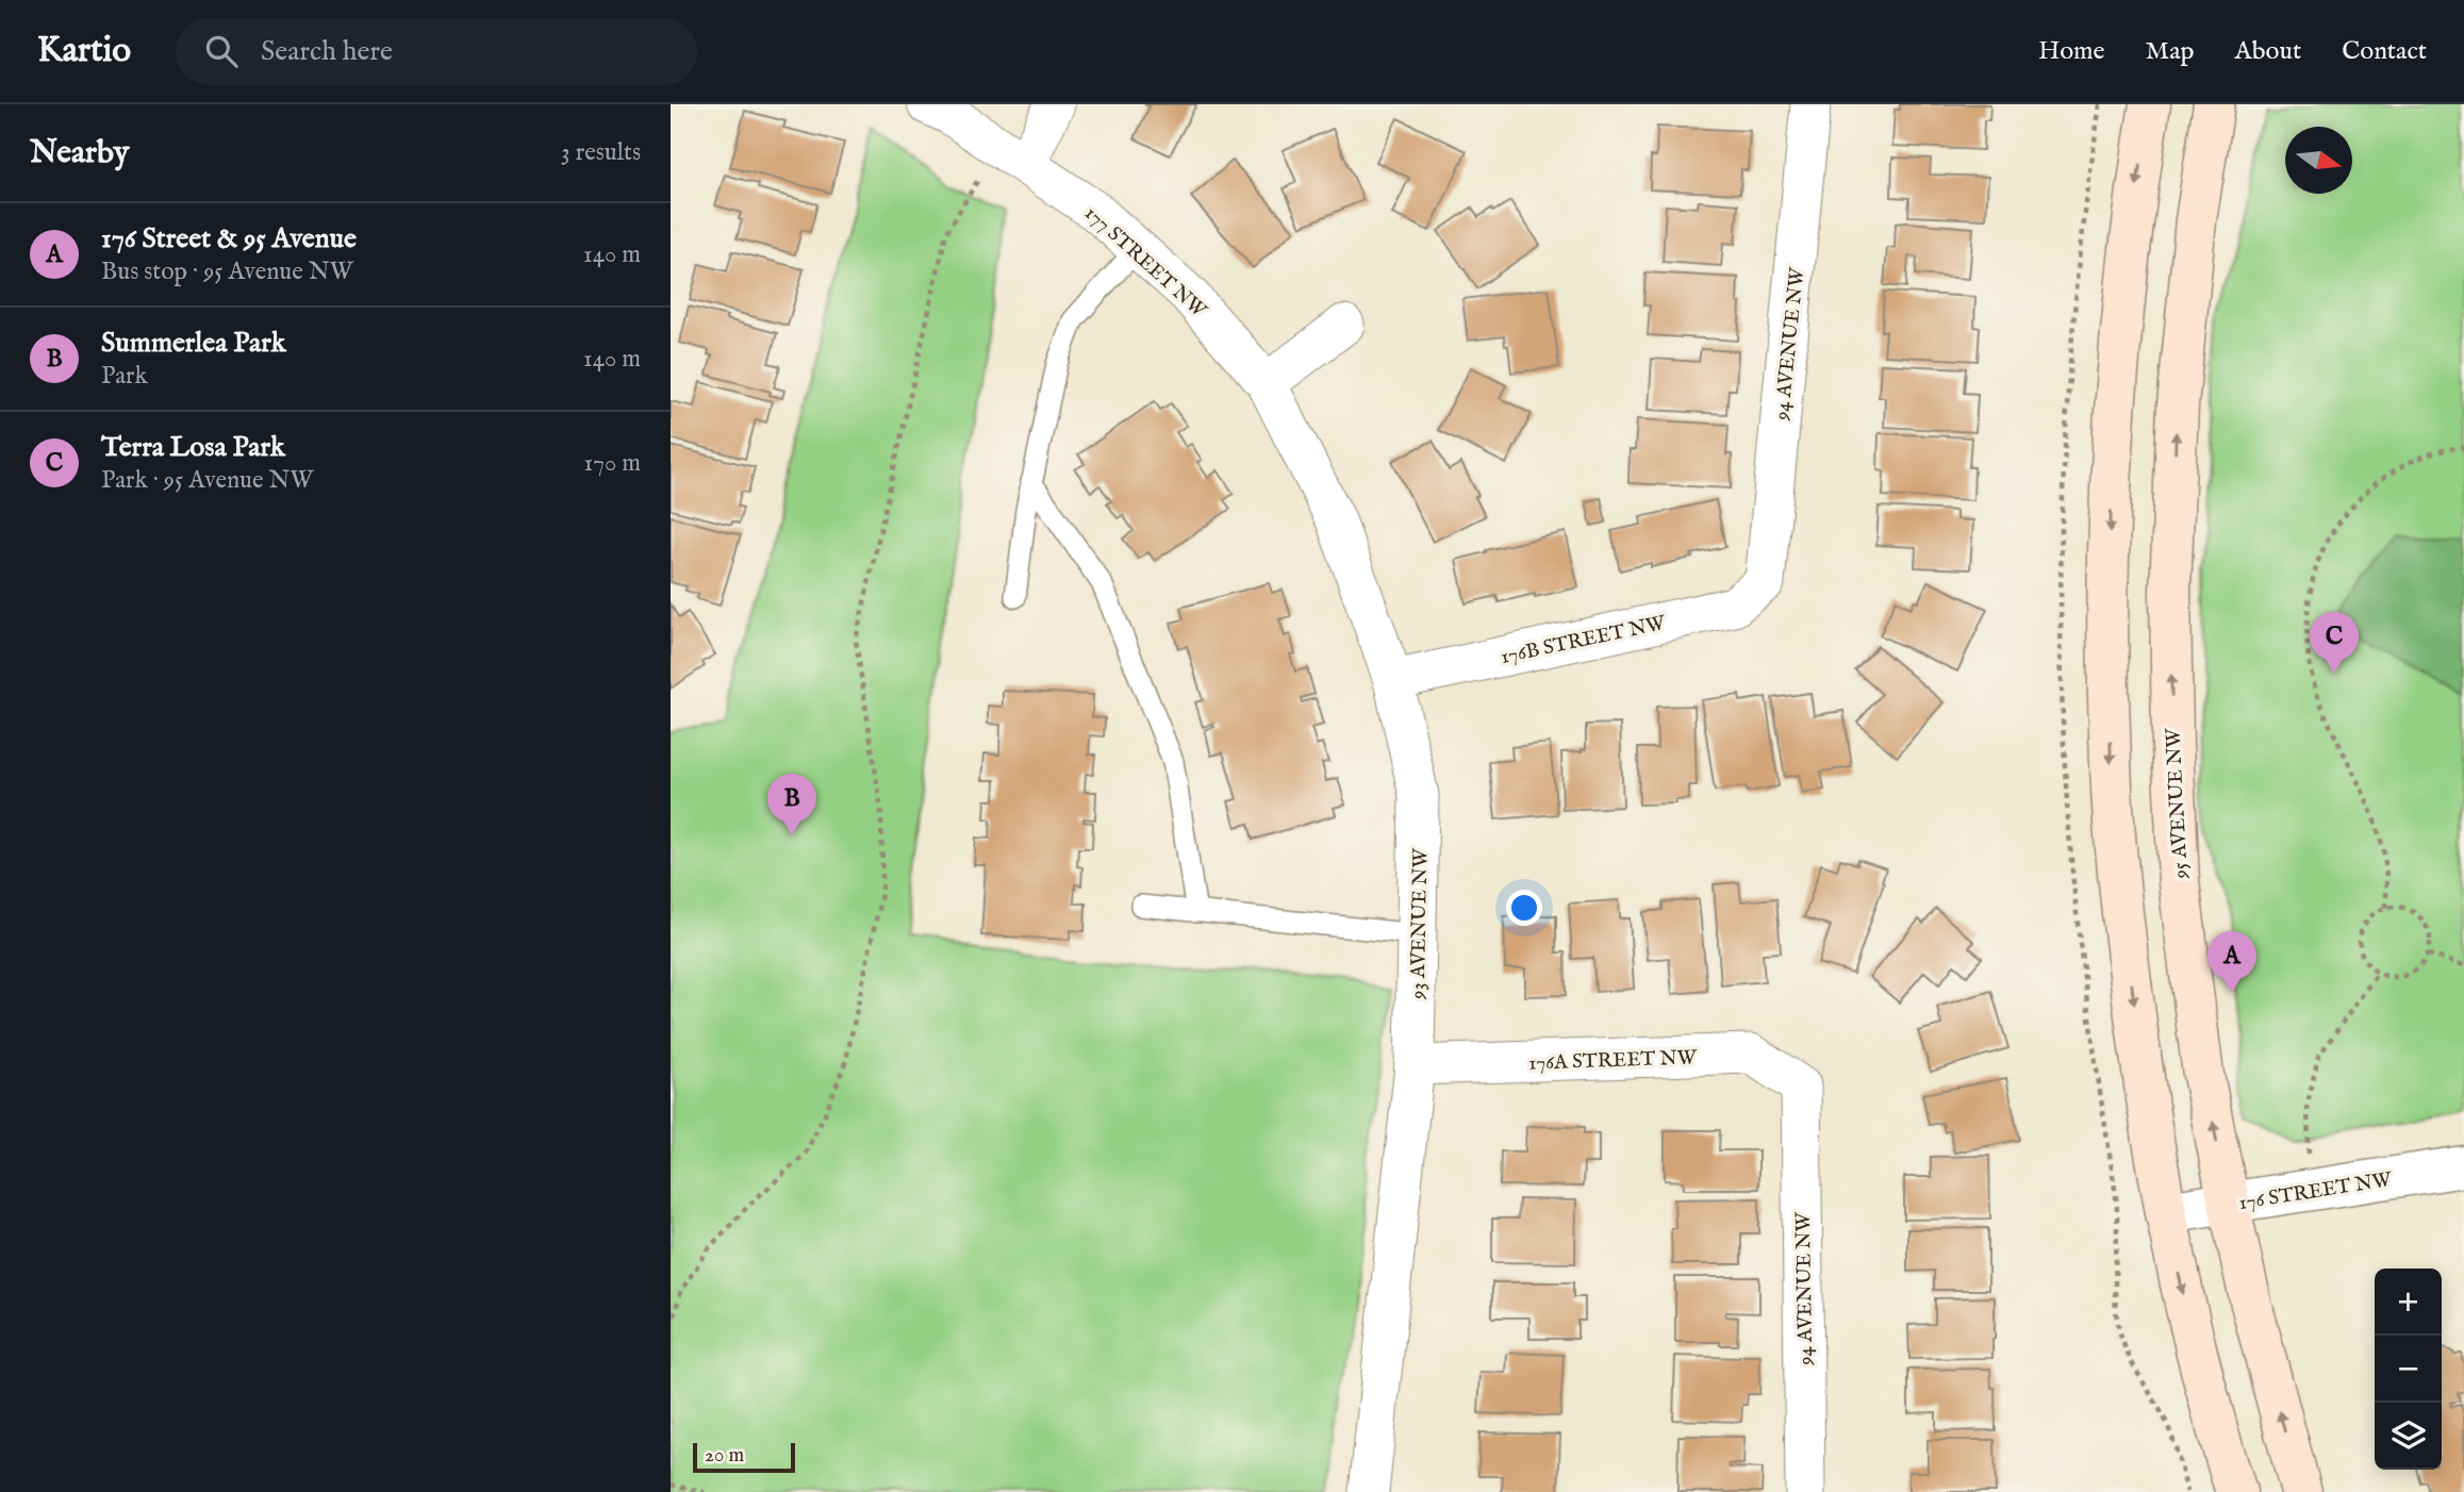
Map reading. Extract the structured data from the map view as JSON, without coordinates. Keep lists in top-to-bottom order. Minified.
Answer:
{"streets":{"main road":["95 AVENUE NW"],"street":["177 STREET NW","94 AVENUE NW","176B STREET NW","93 AVENUE NW","176A STREET NW","176 STREET NW"]},"crossings":[["177 STREET NW","93 AVENUE NW"],["94 AVENUE NW","176B STREET NW"],["94 AVENUE NW","176A STREET NW"],["176B STREET NW","93 AVENUE NW"],["95 AVENUE NW","176 STREET NW"],["93 AVENUE NW","176A STREET NW"]],"scale_bar":"20 m","north":"right","page":{"header":"Kartio","search":"Search here","nav":["Home","Map","About","Contact"],"heading":["Nearby","3 results"],"list":[{"mark":"A","name":"176 Street & 95 Avenue","note":"Bus stop · 95 Avenue NW","value":"140 m"},{"mark":"B","name":"Summerlea Park","note":"Park","value":"140 m"},{"mark":"C","name":"Terra Losa Park","note":"Park · 95 Avenue NW","value":"170 m"}],"pins":["C","B","A"],"map_buttons":["+","−"],"scale":"20 m"}}
